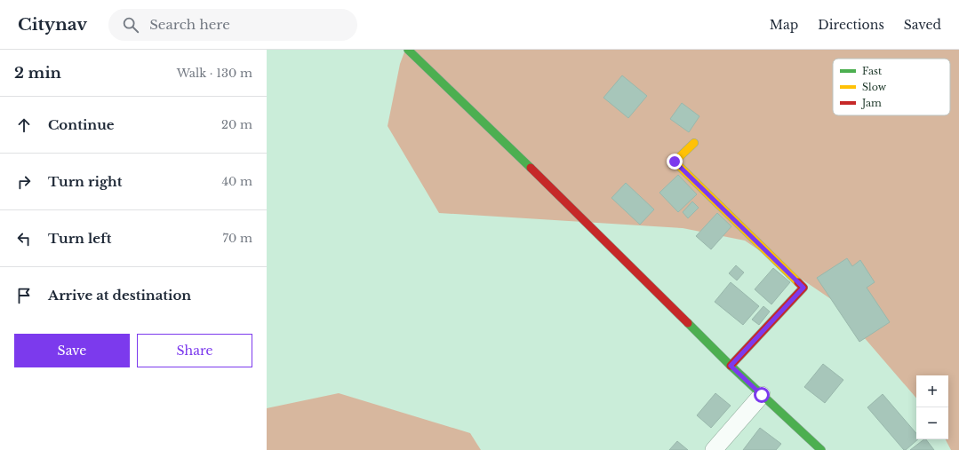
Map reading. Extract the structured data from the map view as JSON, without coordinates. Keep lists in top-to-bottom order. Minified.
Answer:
{"legend":["Fast","Slow","Jam"],"page":{"header":"Citynav","search":"Search here","nav":["Map","Directions","Saved"],"heading":["2 min","Walk · 130 m"],"list":[["Continue","20 m"],["Turn right","40 m"],["Turn left","70 m"],"Arrive at destination"],"buttons":["Save","Share"],"map_buttons":["+","−"]}}
